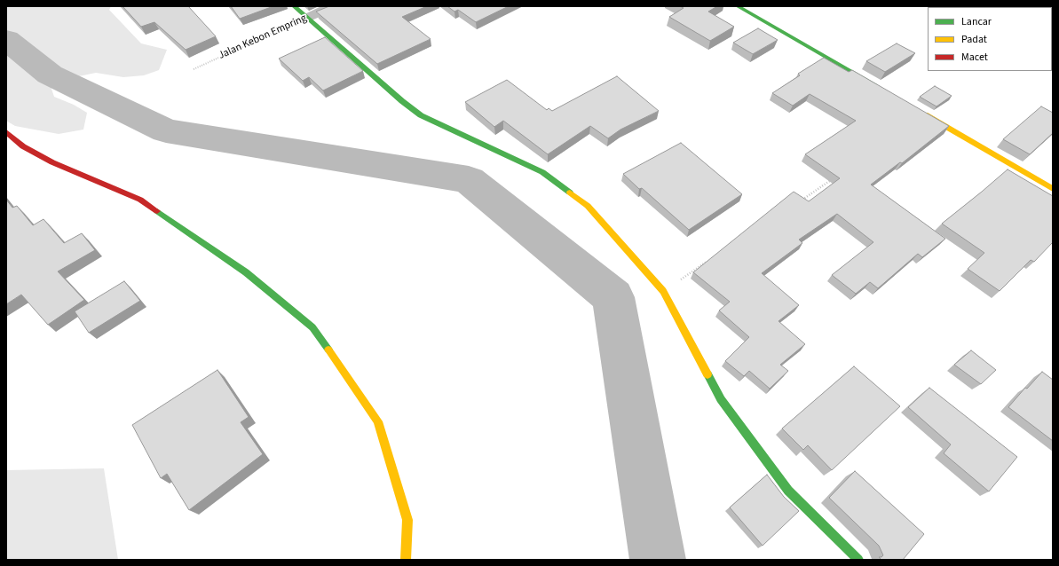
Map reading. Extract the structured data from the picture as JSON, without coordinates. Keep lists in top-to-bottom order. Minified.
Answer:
{"streets":{"street":["Jalan Kebon Empring"]},"legend":["Lancar","Padat","Macet"]}
